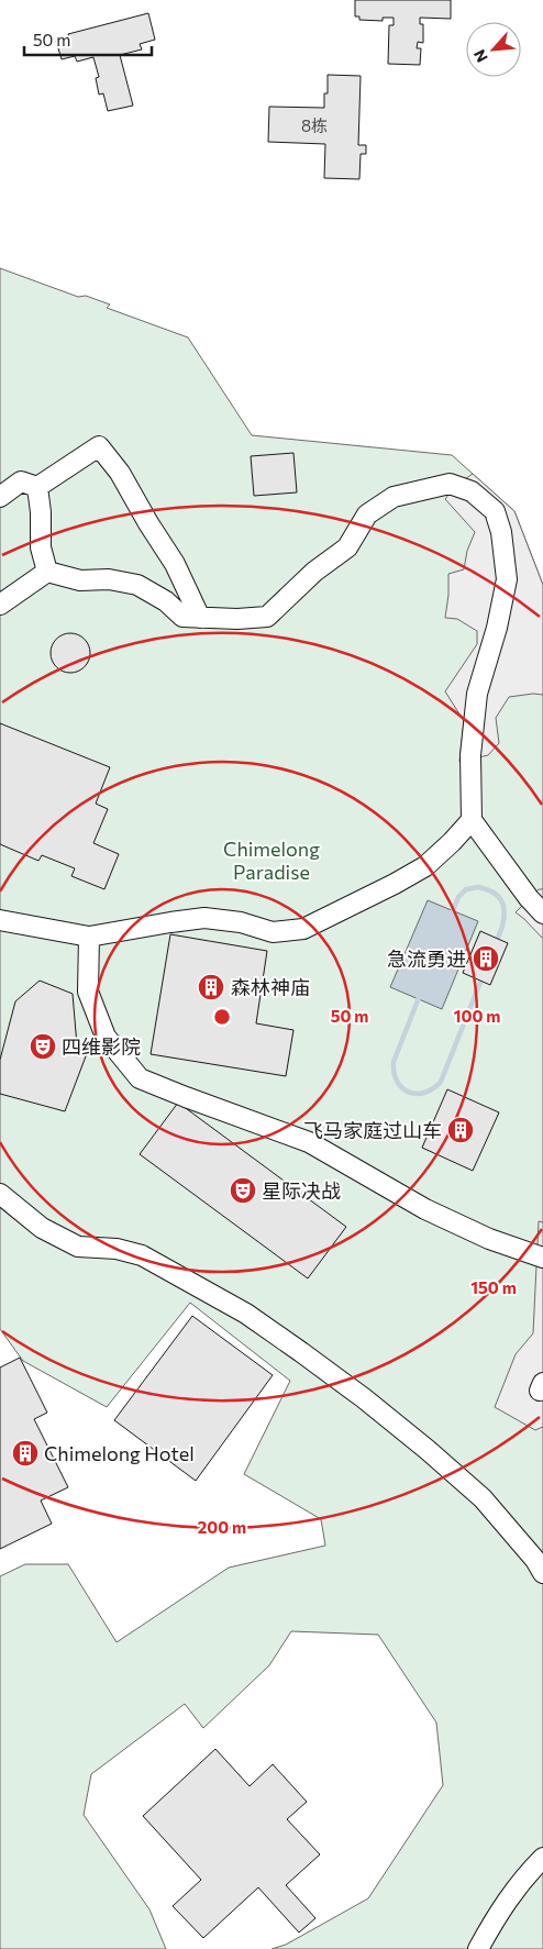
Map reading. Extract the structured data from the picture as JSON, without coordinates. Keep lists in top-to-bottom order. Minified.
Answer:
{"parks":["Chimelong Paradise"],"places":{"building":["急流勇进","森林神庙","飞马家庭过山车","Chimelong Hotel"],"theatre":["四维影院","星际决战"]},"house_numbers":["8栋"],"scale_bar":"50 m","north":"bottom left","rings":["50 m","100 m","150 m","200 m"]}
